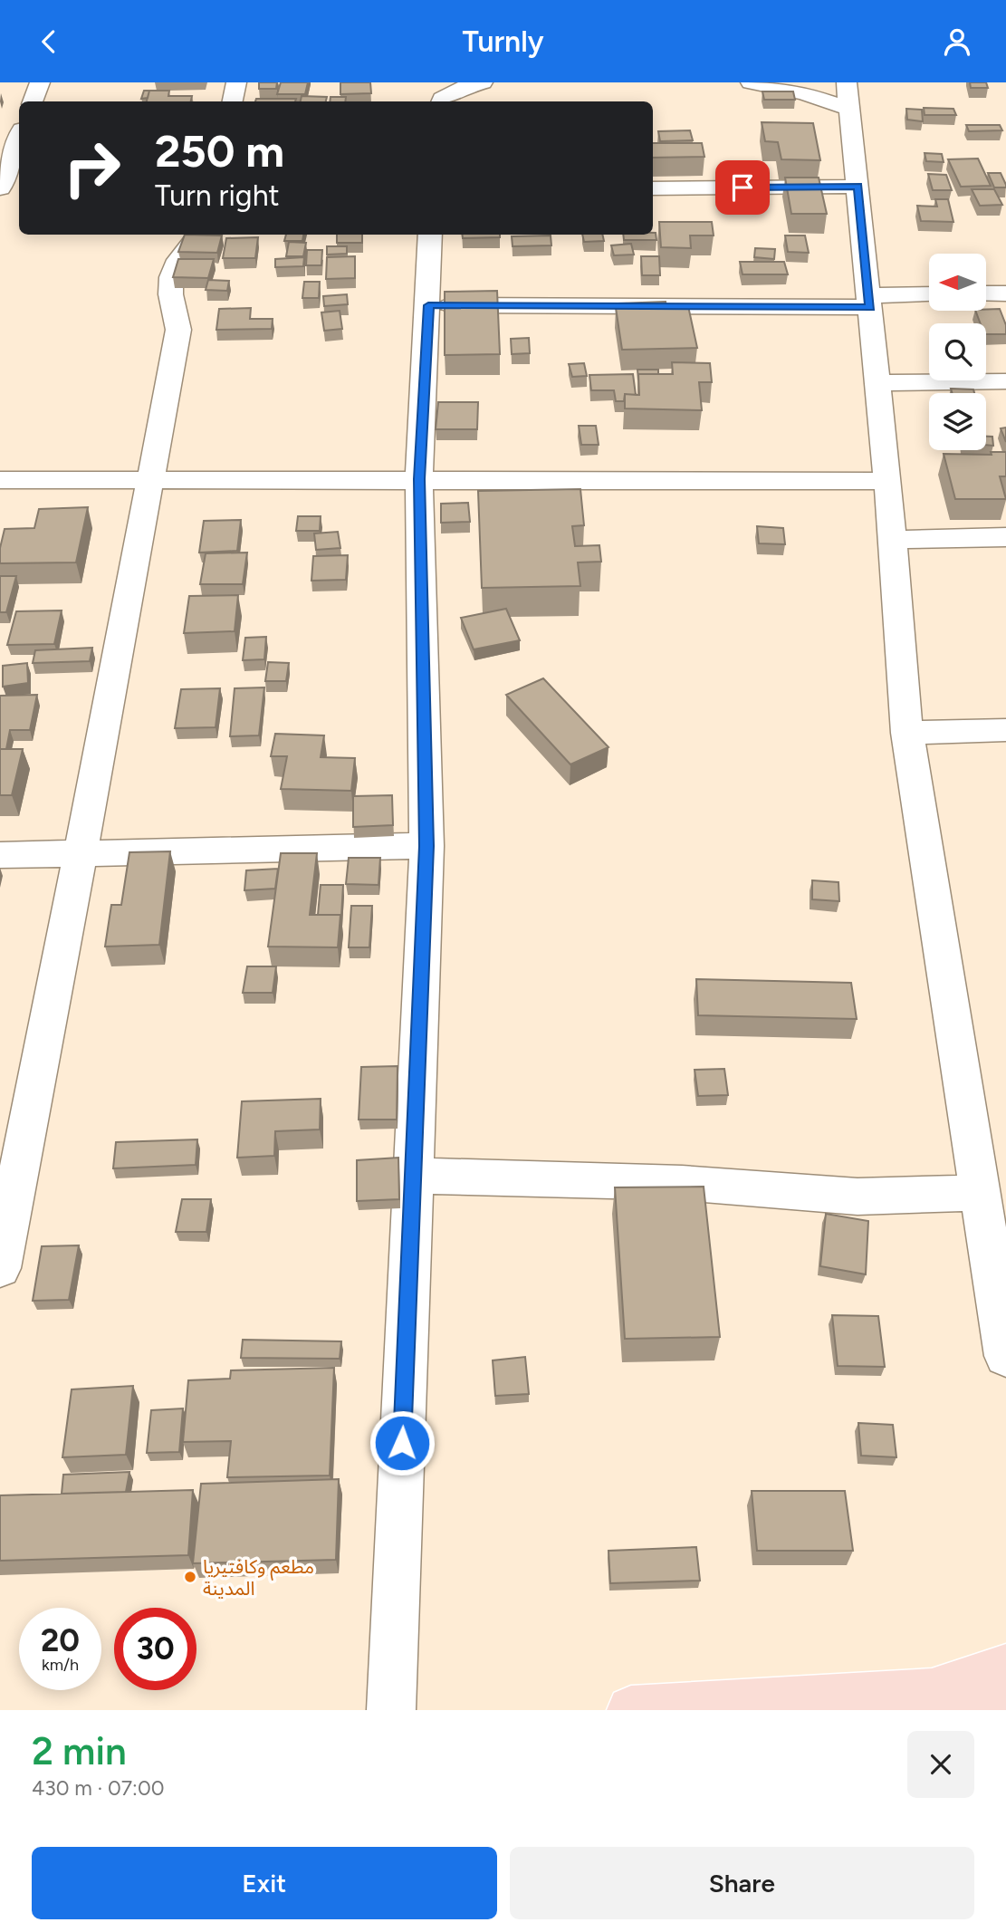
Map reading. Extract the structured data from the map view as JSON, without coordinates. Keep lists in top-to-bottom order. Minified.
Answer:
{"places":["مطعم وكافتيريا المدينة"],"north":"left","page":{"header":"Turnly","turn":["250 m","Turn right"],"speed":"20 km/h","limit":"30","heading":["2 min","430 m · 07:00"],"buttons":["Exit","Share"]}}
